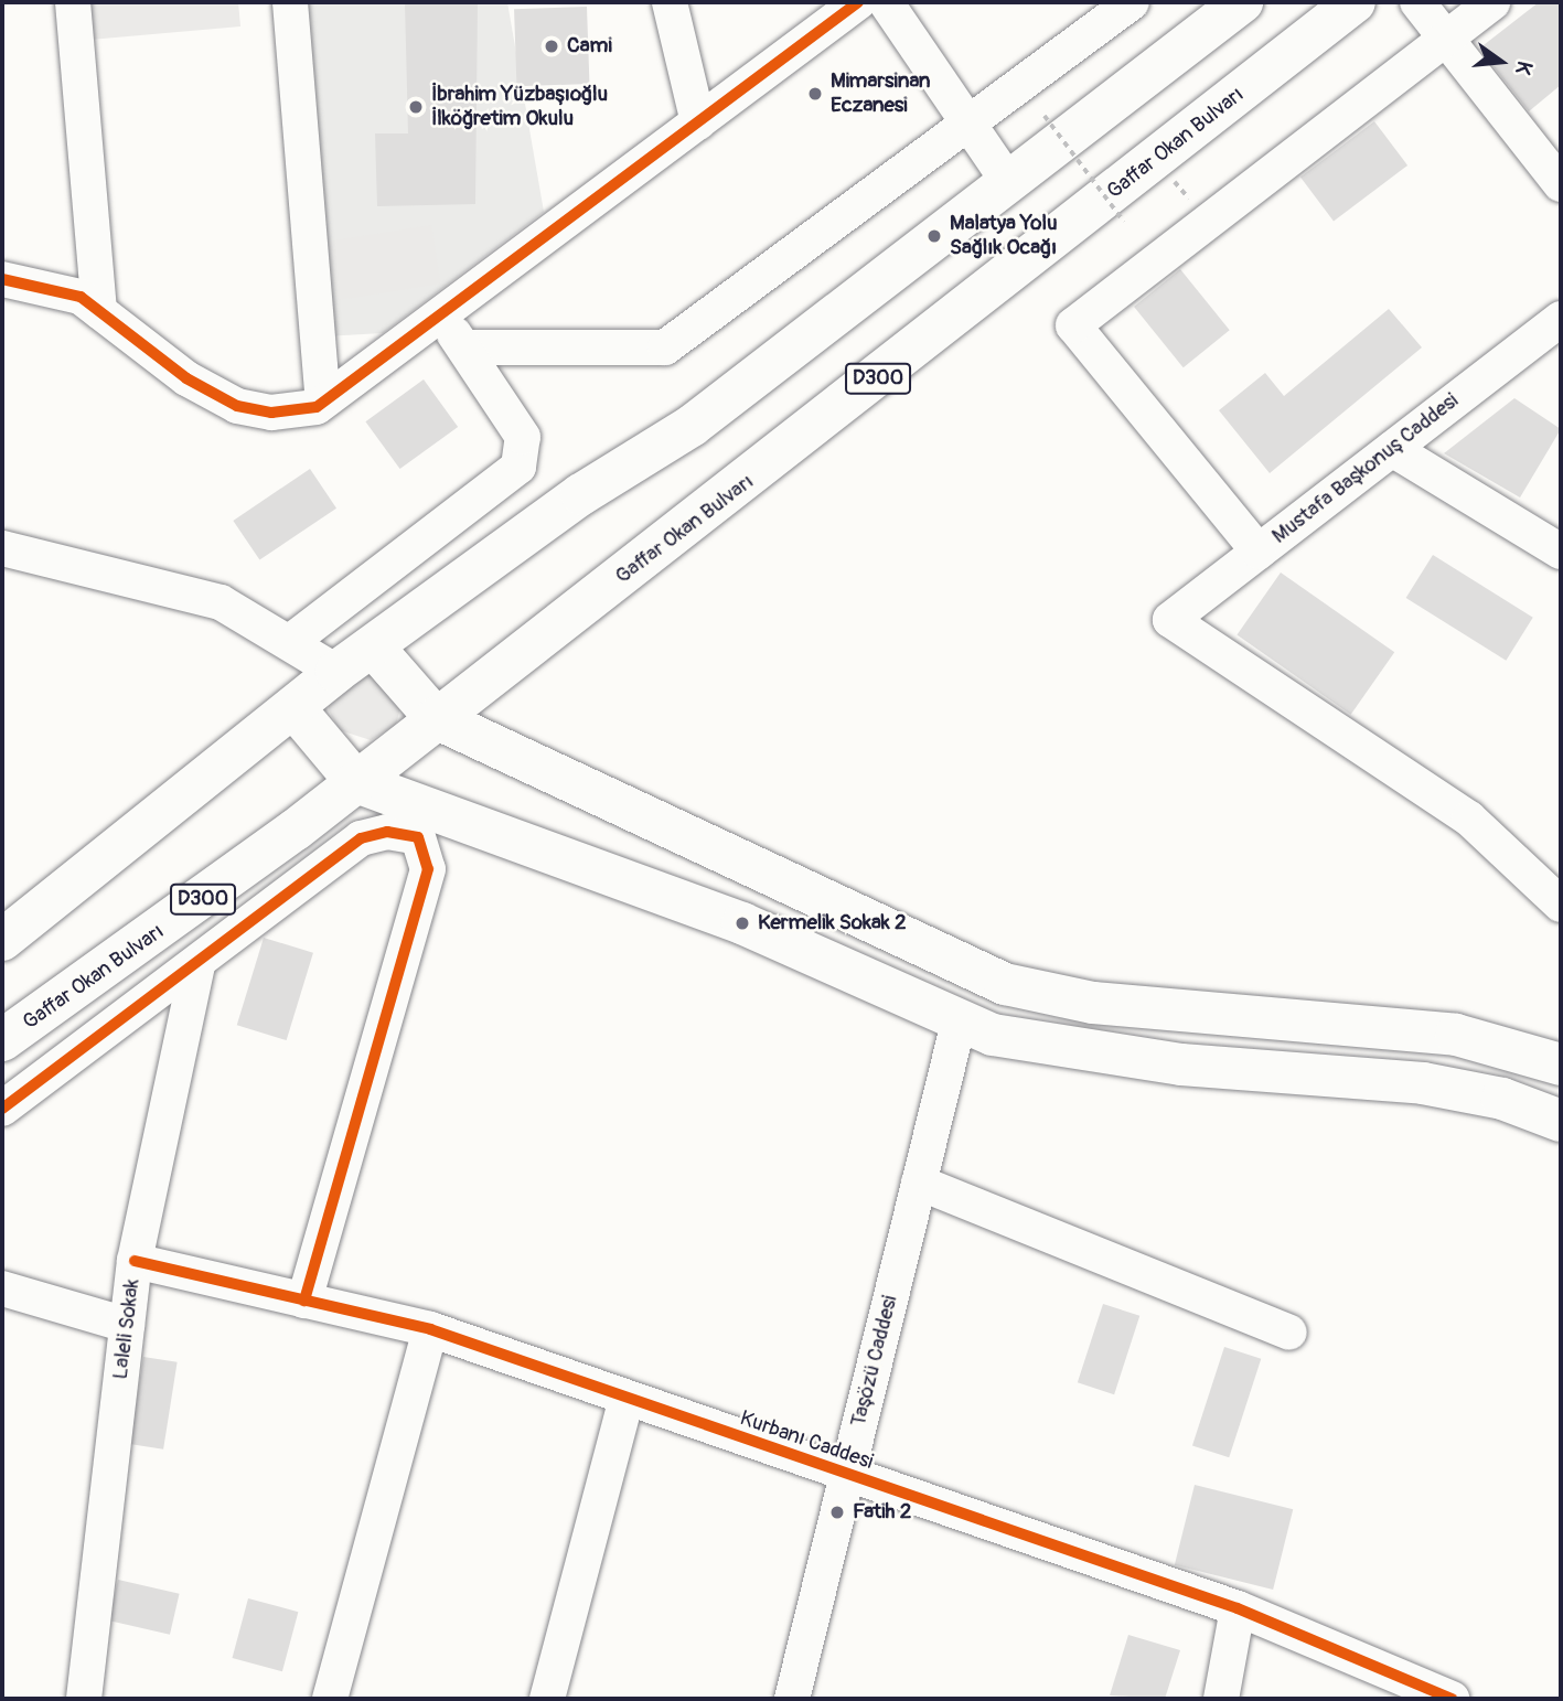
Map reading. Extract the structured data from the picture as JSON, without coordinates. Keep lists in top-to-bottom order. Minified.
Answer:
{"streets":{"highway":["Gaffar Okan Bulvarı","D300"],"street":["Mustafa Başkonuş Caddesi","Laleli Sokak","Taşözü Caddesi","Kurbanı Caddesi"]},"crossings":[["Laleli Sokak","Kurbanı Caddesi"],["Taşözü Caddesi","Kurbanı Caddesi"]],"places":["Cami","Mimarsinan Eczanesi","İbrahim Yüzbaşıoğlu İlköğretim Okulu","Malatya Yolu Sağlık Ocağı","Kermelik Sokak 2","Fatih 2"],"north":"right"}
